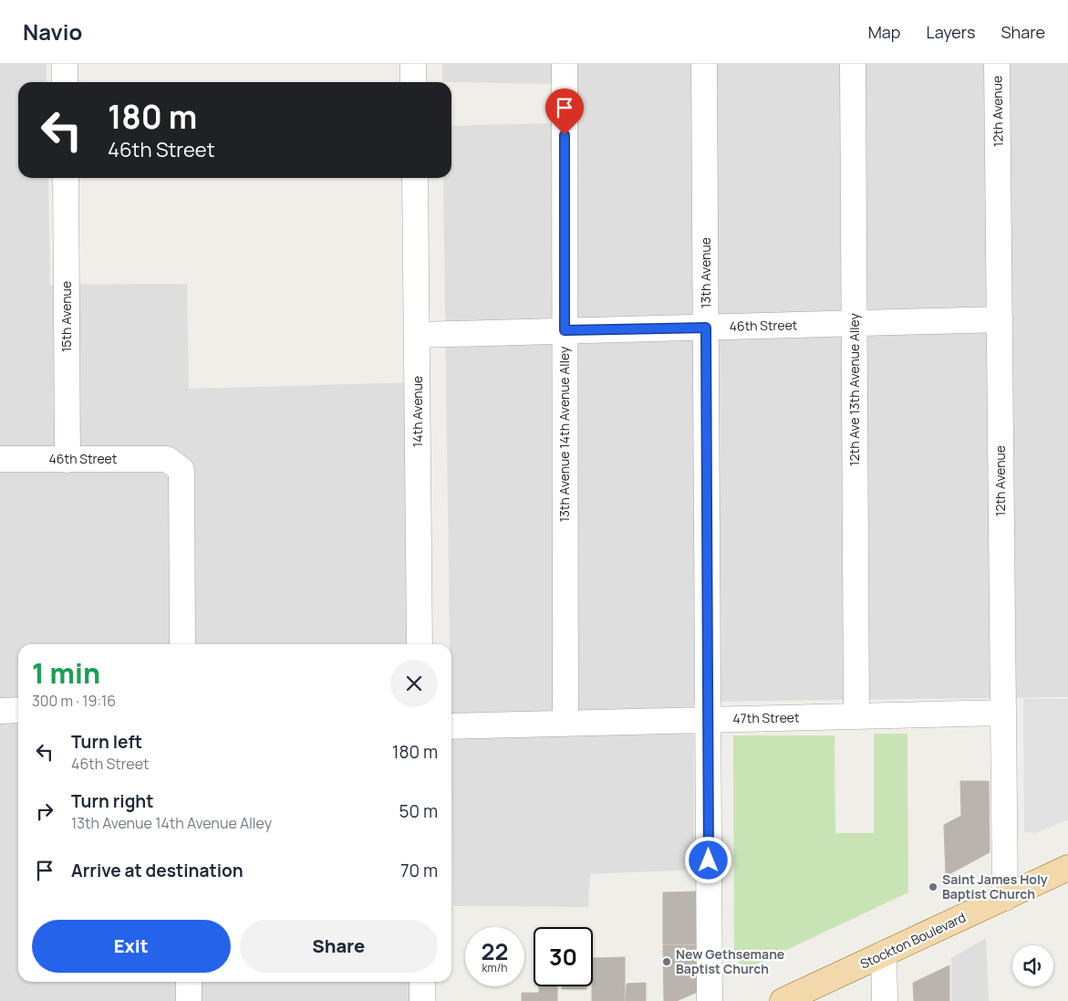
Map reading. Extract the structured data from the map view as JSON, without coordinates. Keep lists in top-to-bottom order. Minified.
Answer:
{"streets":{"main road":["Stockton Boulevard"],"street":["12th Avenue","13th Avenue","15th Avenue","46th Street","12th Ave 13th Avenue Alley","14th Avenue","13th Avenue 14th Avenue Alley","47th Street"]},"crossings":[["12th Avenue","46th Street"],["12th Avenue","47th Street"],["12th Avenue","Stockton Boulevard"],["13th Avenue","46th Street"],["13th Avenue","47th Street"],["15th Avenue","46th Street"],["46th Street","12th Ave 13th Avenue Alley"],["46th Street","14th Avenue"],["46th Street","13th Avenue 14th Avenue Alley"],["12th Ave 13th Avenue Alley","47th Street"],["13th Avenue 14th Avenue Alley","47th Street"]],"places":["Saint James Holy Baptist Church","New Gethsemane Baptist Church"],"page":{"header":"Navio","nav":["Map","Layers","Share"],"turn":["180 m","46th Street"],"heading":["1 min","300 m · 19:16"],"list":[{"name":"Turn left","note":"46th Street","value":"180 m"},{"name":"Turn right","note":"13th Avenue 14th Avenue Alley","value":"50 m"},{"name":"Arrive at destination","value":"70 m"}],"buttons":["Exit","Share"],"speed":"22 km/h","limit":"30"}}
